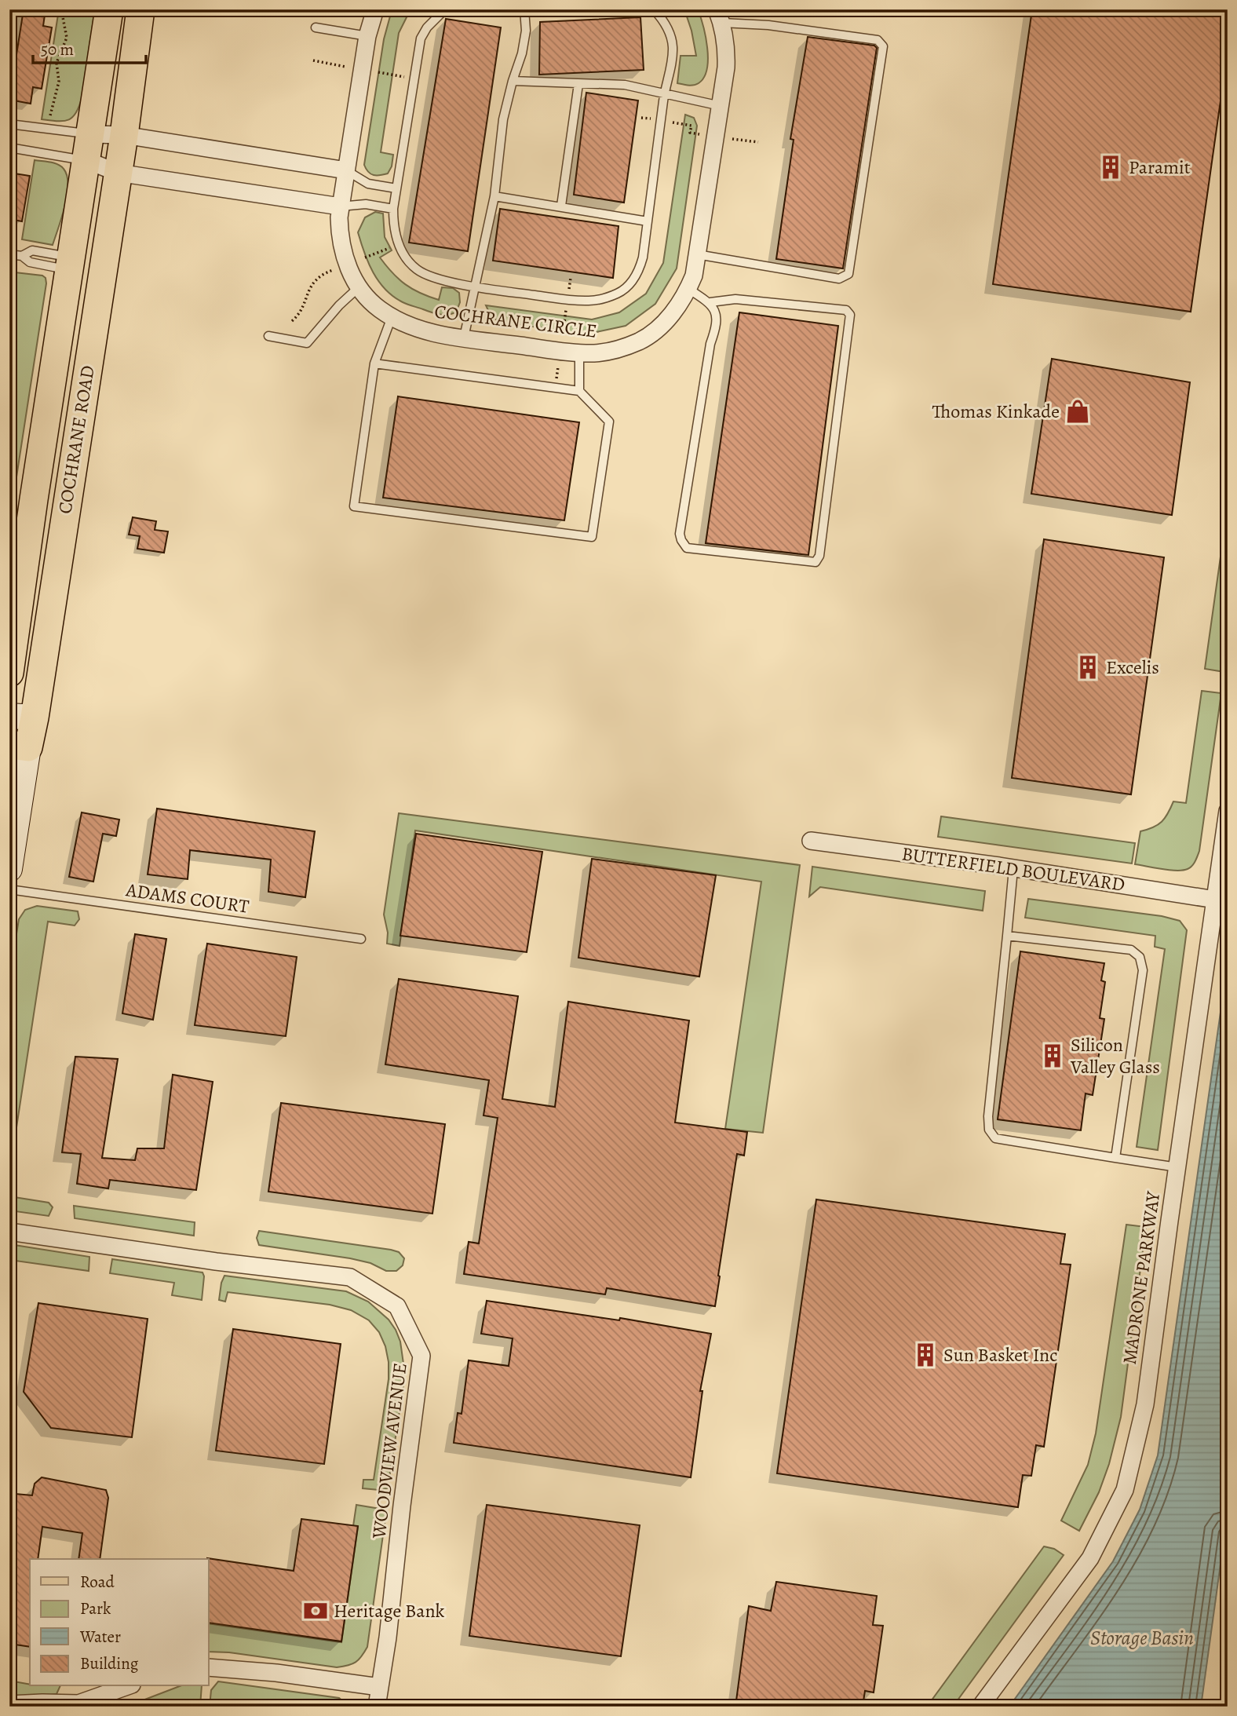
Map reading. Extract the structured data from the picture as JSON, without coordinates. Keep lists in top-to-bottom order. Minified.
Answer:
{"streets":{"main road":["COCHRANE ROAD"],"street":["COCHRANE CIRCLE","BUTTERFIELD BOULEVARD","MADRONE PARKWAY","WOODVIEW AVENUE"],"lane":["ADAMS COURT"]},"crossings":[["BUTTERFIELD BOULEVARD","MADRONE PARKWAY"]],"water":["Storage Basin"],"places":{"building":["Paramit","Excelis","Silicon Valley Glass","Sun Basket Inc"],"shop":["Thomas Kinkade"],"bank":["Heritage Bank"]},"legend":["Road","Park","Water","Building"],"scale_bar":"50 m"}
